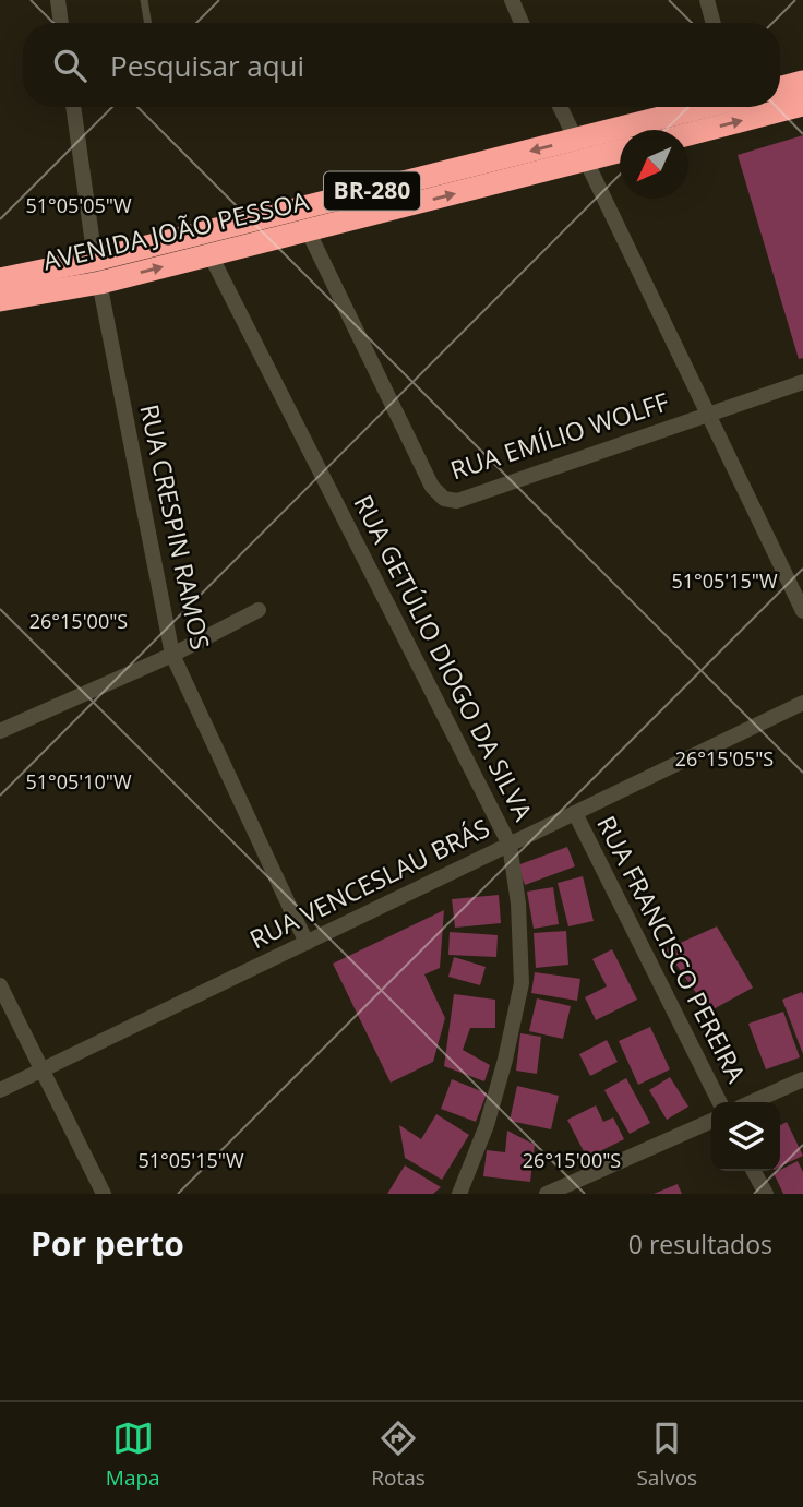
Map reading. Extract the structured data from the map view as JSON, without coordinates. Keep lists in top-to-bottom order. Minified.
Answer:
{"streets":{"highway":["BR-280","AVENIDA JOÃO PESSOA"],"street":["RUA EMÍLIO WOLFF","RUA CRESPIN RAMOS","RUA GETÚLIO DIOGO DA SILVA","RUA VENCESLAU BRÁS","RUA FRANCISCO PEREIRA"]},"crossings":[["AVENIDA JOÃO PESSOA","RUA EMÍLIO WOLFF"],["AVENIDA JOÃO PESSOA","RUA CRESPIN RAMOS"],["AVENIDA JOÃO PESSOA","RUA GETÚLIO DIOGO DA SILVA"],["RUA CRESPIN RAMOS","RUA VENCESLAU BRÁS"],["RUA GETÚLIO DIOGO DA SILVA","RUA VENCESLAU BRÁS"],["RUA VENCESLAU BRÁS","RUA FRANCISCO PEREIRA"]],"north":"bottom left","page":{"search":"Pesquisar aqui","heading":["Por perto","0 resultados"],"nav":["Mapa","Rotas","Salvos"]},"coordinates":["51°05'05\"W","51°05'15\"W","26°15'00\"S","26°15'05\"S","51°05'10\"W"]}
